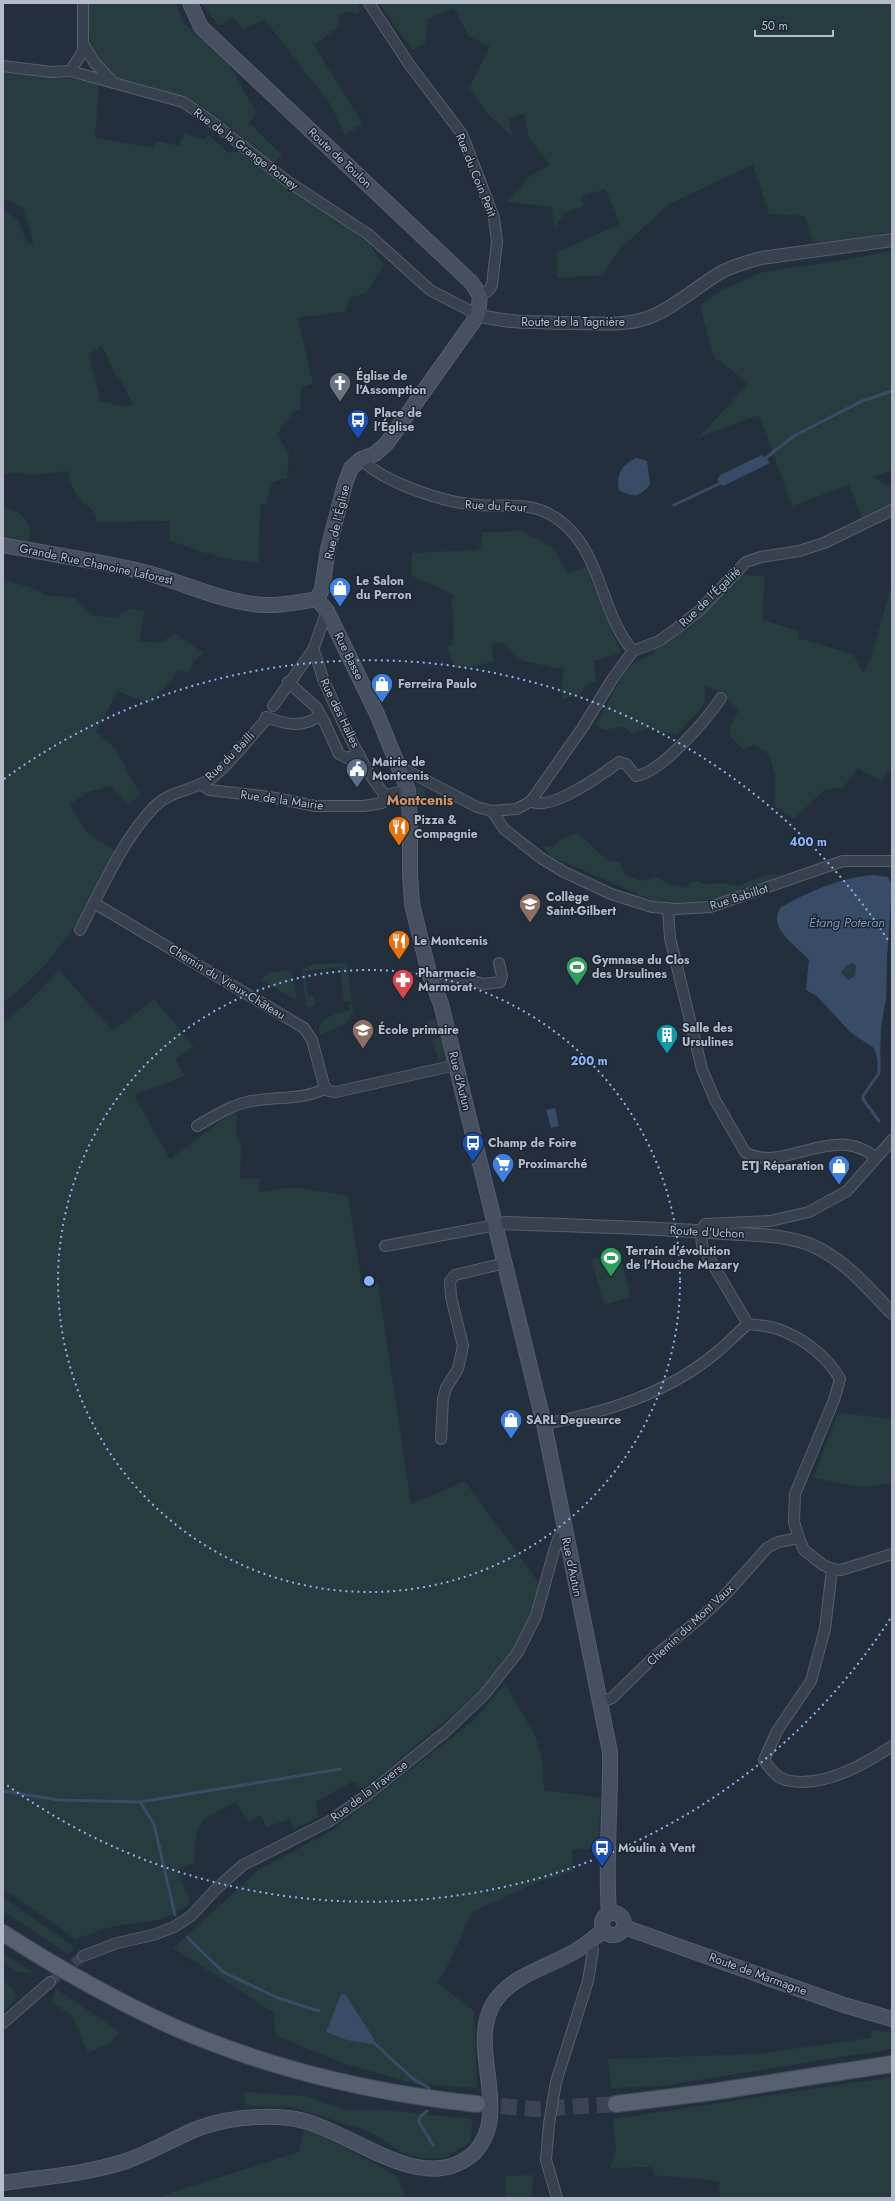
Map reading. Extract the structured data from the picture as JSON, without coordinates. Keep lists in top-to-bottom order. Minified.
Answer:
{"streets":{"main road":["Route de Toulon","Rue de l'Église","Grande Rue Chanoine Laforest","Rue Basse","Rue d'Autun","Route de Marmagne"],"street":["Rue de la Grange Pomey","Rue du Coin Petit","Route de la Tagnière","Rue du Four","Rue de l'Égalité","Rue des Halles","Rue du Bailli","Rue de la Mairie","Rue Babillot","Chemin du Vieux Château","Route d'Uchon","Chemin du Mont Vaux","Rue de la Traverse"]},"crossings":[["Rue de la Grange Pomey","Route de la Tagnière"],["Route de Toulon","Rue du Coin Petit"],["Rue du Four","Rue de l'Église"],["Rue du Four","Rue de l'Égalité"],["Rue de l'Église","Grande Rue Chanoine Laforest"],["Rue de l'Église","Rue Basse"],["Grande Rue Chanoine Laforest","Rue Basse"],["Rue Basse","Rue d'Autun"],["Rue des Halles","Rue de la Mairie"],["Rue du Bailli","Rue de la Mairie"],["Rue du Bailli","Chemin du Vieux Château"],["Rue d'Autun","Route d'Uchon"],["Rue d'Autun","Chemin du Mont Vaux"],["Rue d'Autun","Rue de la Traverse"],["Rue d'Autun","Route de Marmagne"]],"districts":["Montcenis"],"water":["Étang Poteran"],"places":{"church":["Église de l'Assomption"],"bus stop":["Place de l'Église","Champ de Foire","Moulin à Vent"],"shop":["Le Salon du Perron","Ferreira Paulo","ETJ Réparation","SARL Degueurce"],"public building":["Mairie de Montcenis"],"restaurant":["Pizza & Compagnie","Le Montcenis"],"school or university":["Collège Saint-Gilbert","École primaire"],"sports":["Gymnase du Clos des Ursulines","Terrain d'évolution de l'Houche Mazary"],"pharmacy":["Pharmacie Marmorat"],"building":["Salle des Ursulines"],"supermarket":["Proximarché"]},"scale_bar":"50 m","rings":["400 m","200 m"]}
